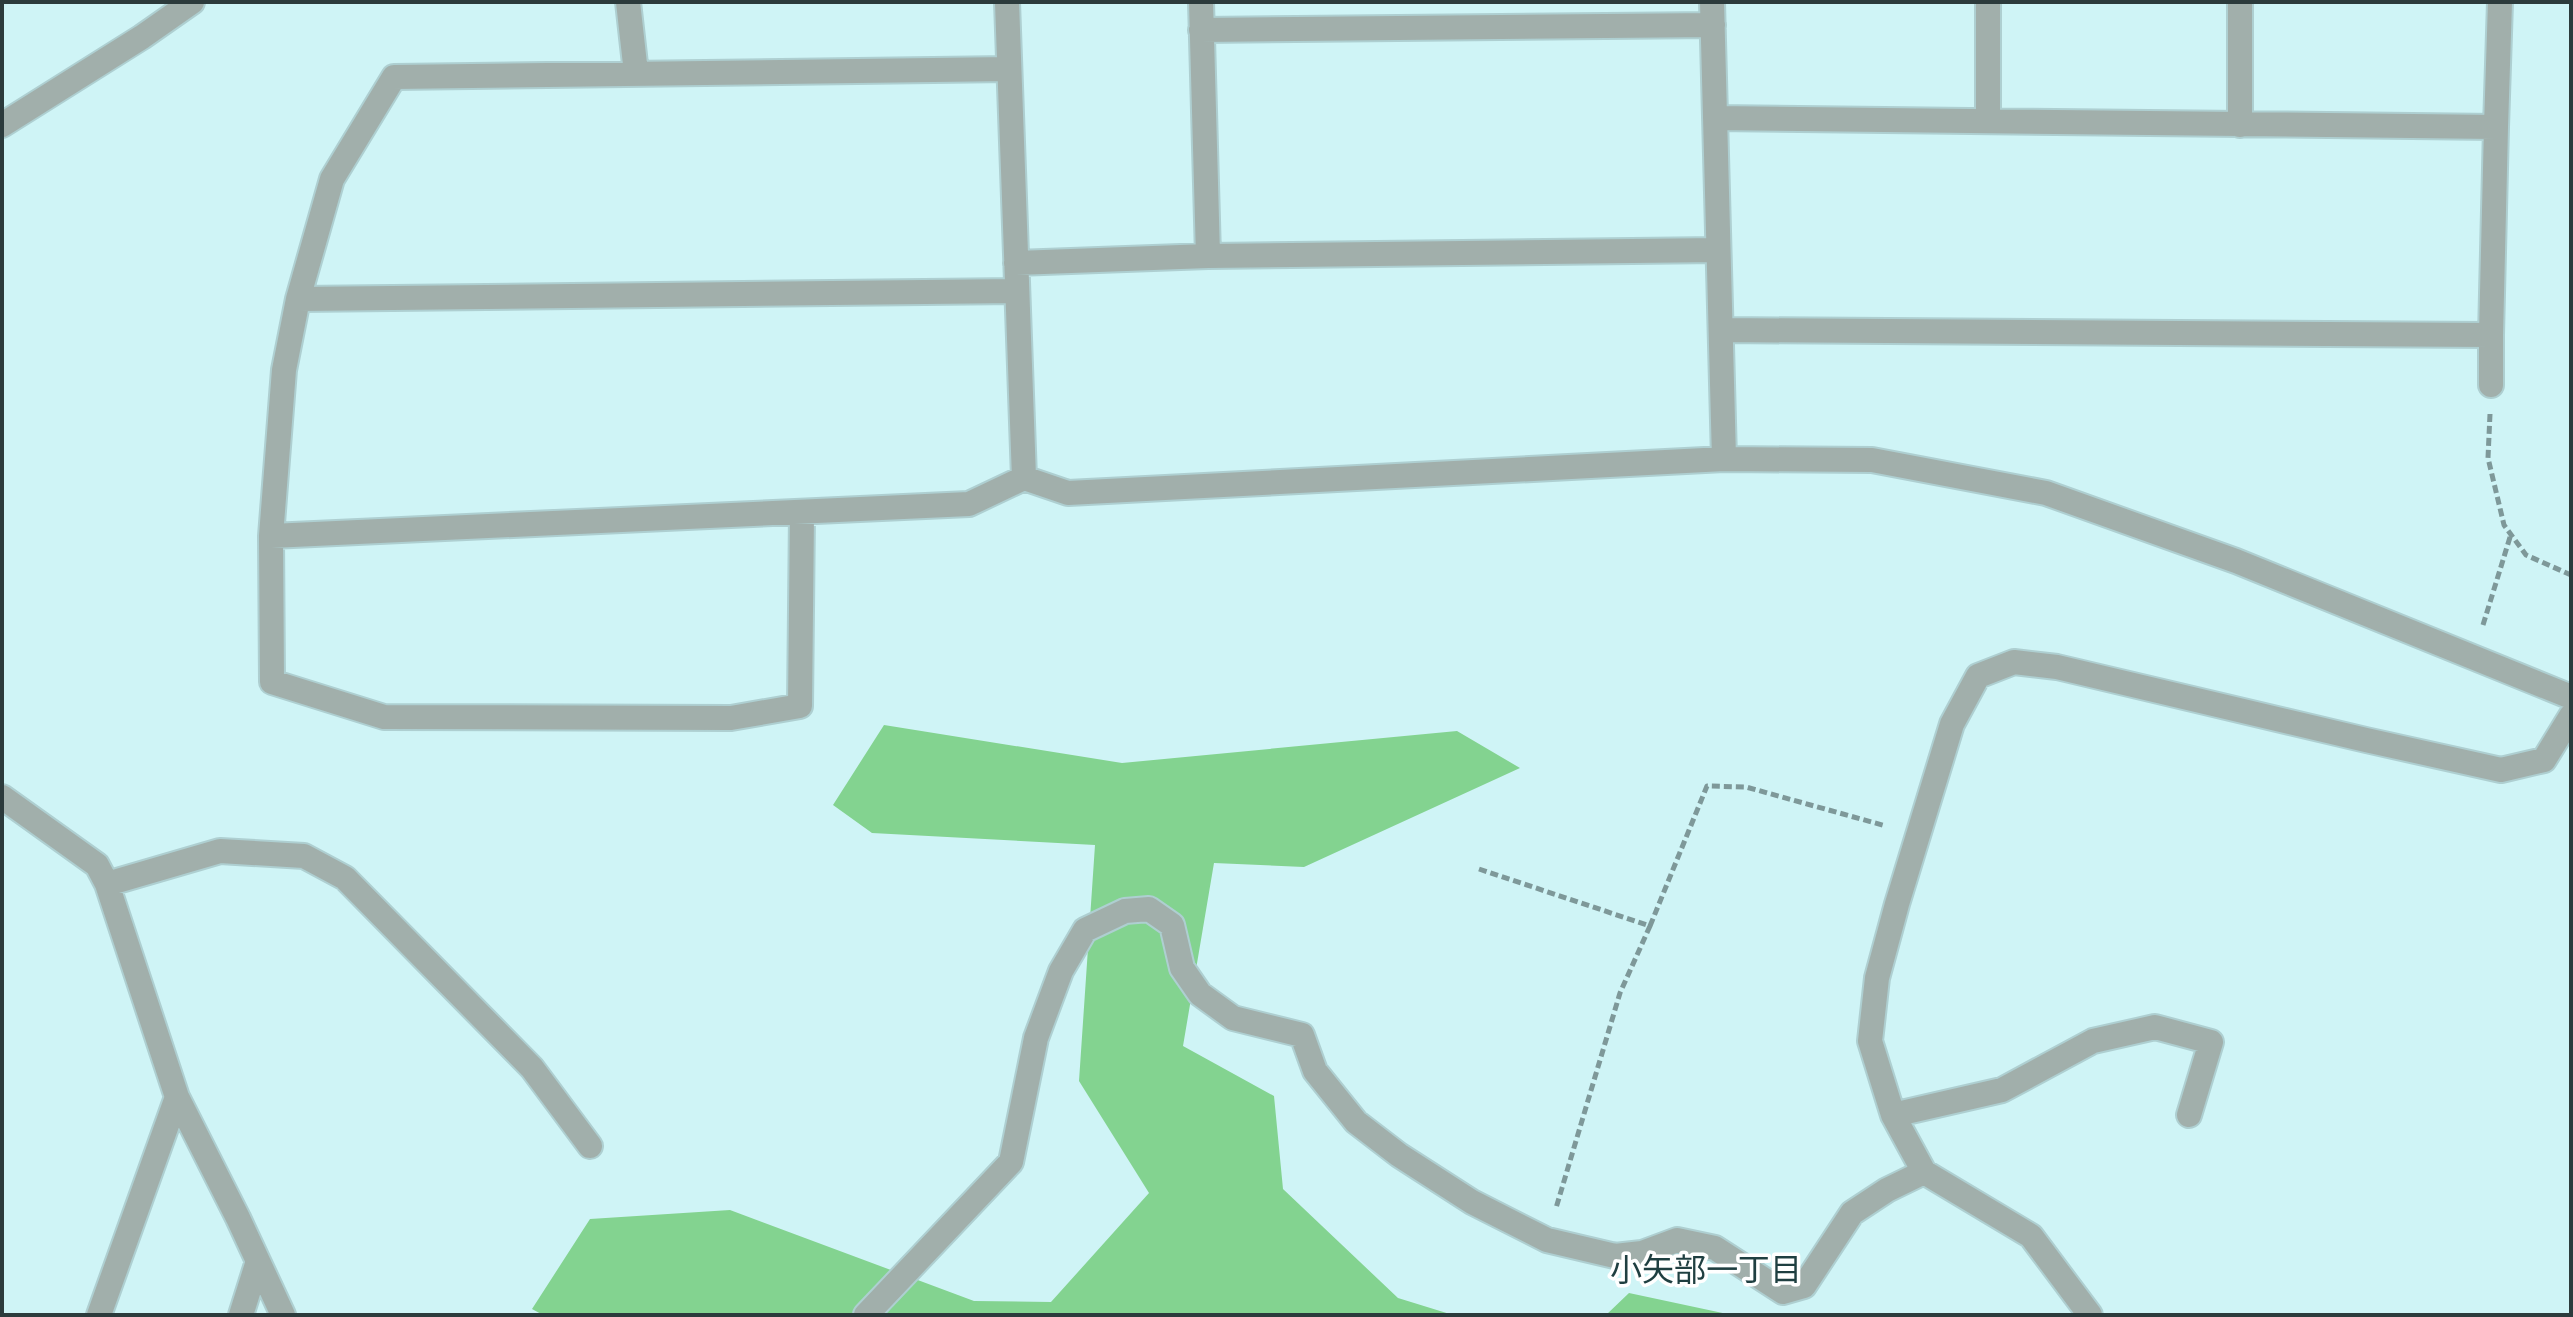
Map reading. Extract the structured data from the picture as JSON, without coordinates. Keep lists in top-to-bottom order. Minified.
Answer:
{"districts":["小矢部一丁目"]}
